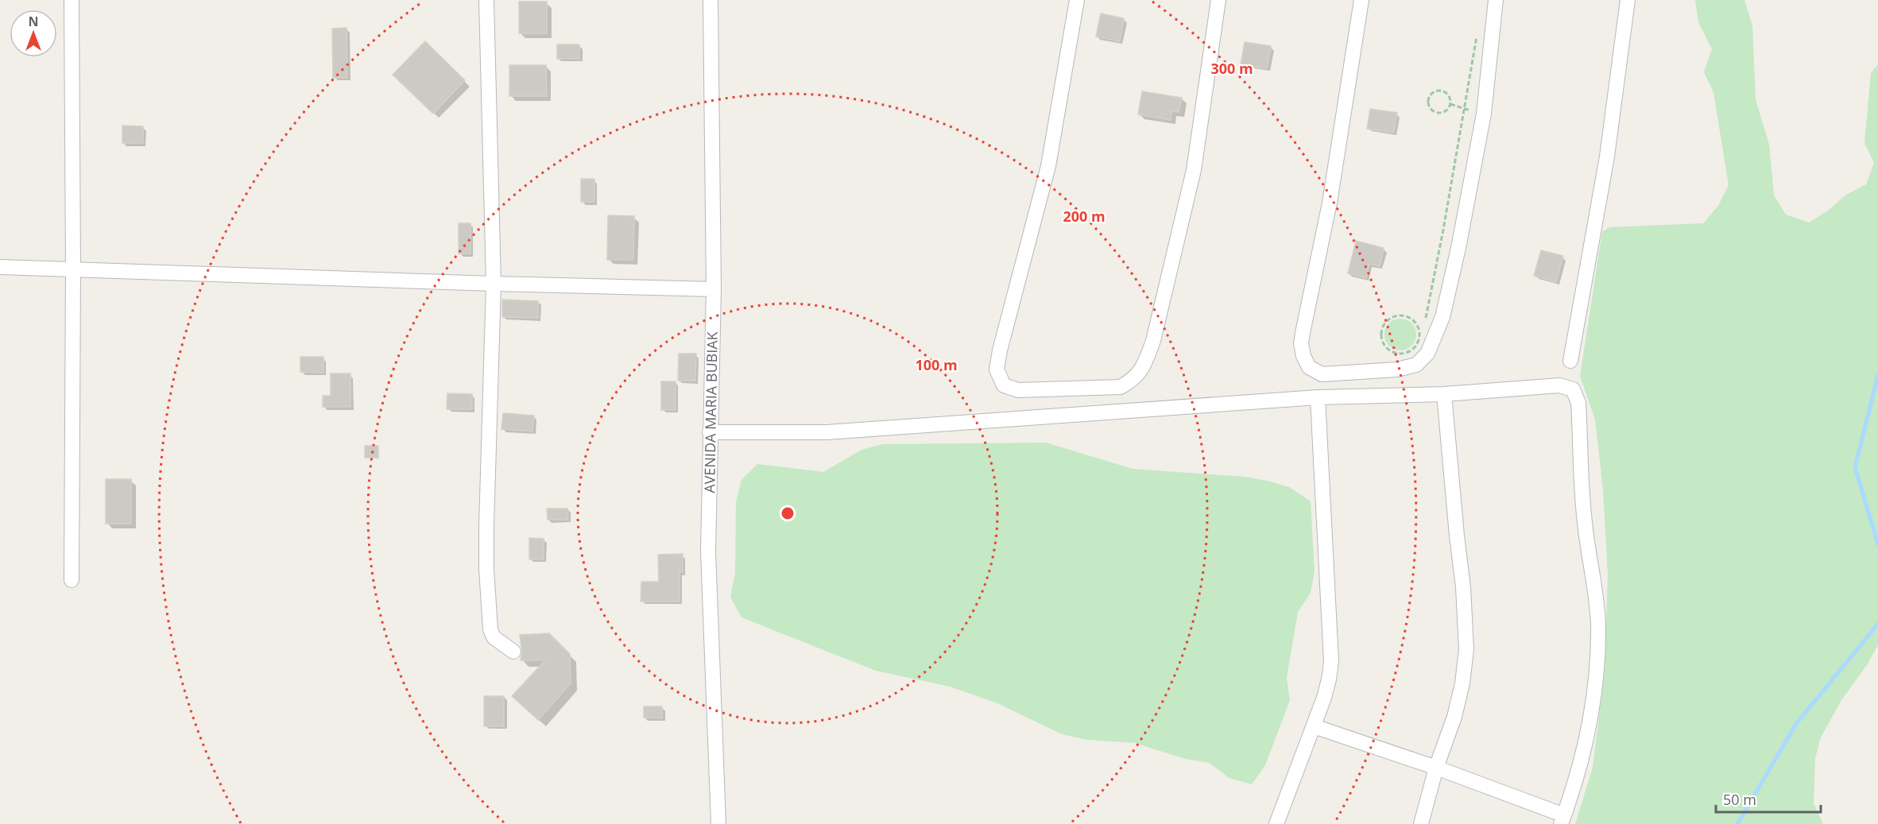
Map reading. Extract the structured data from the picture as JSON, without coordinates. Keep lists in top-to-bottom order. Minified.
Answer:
{"streets":{"street":["AVENIDA MARIA BUBIAK"]},"scale_bar":"50 m","north":"top","rings":["300 m","200 m","100 m"]}
